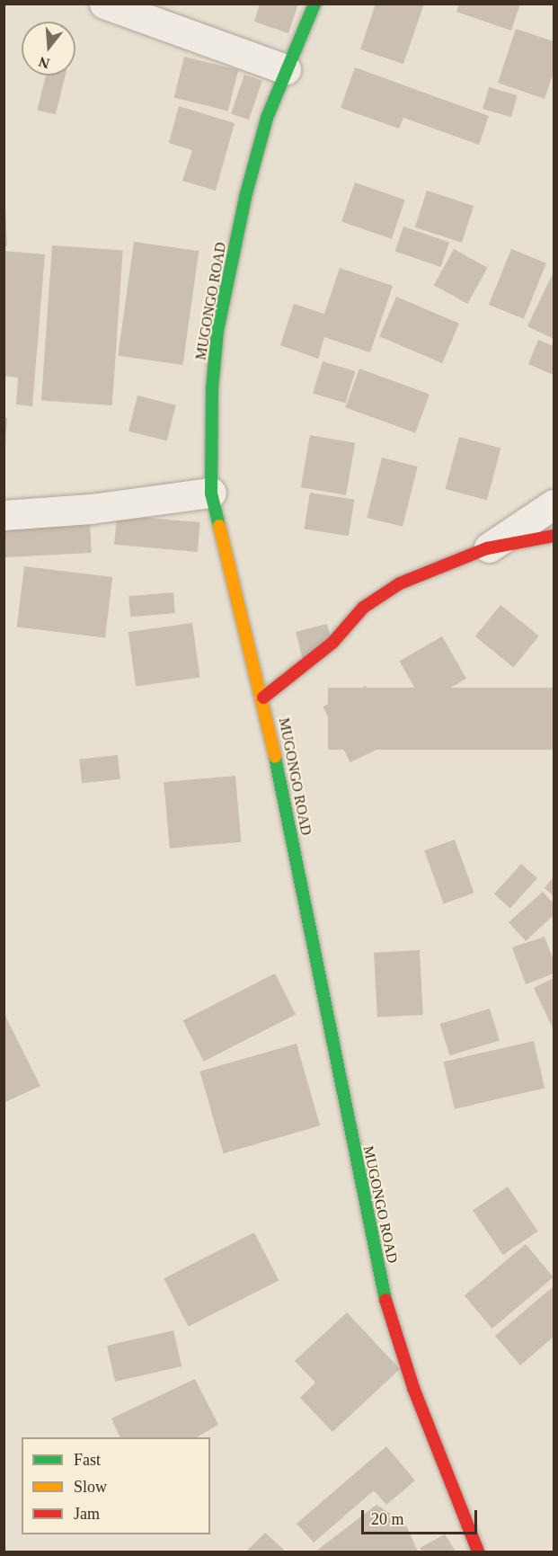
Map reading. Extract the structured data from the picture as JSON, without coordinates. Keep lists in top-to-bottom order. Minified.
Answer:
{"streets":{"street":["MUGONGO ROAD"]},"legend":["Fast","Slow","Jam"],"scale_bar":"20 m","north":"bottom"}
